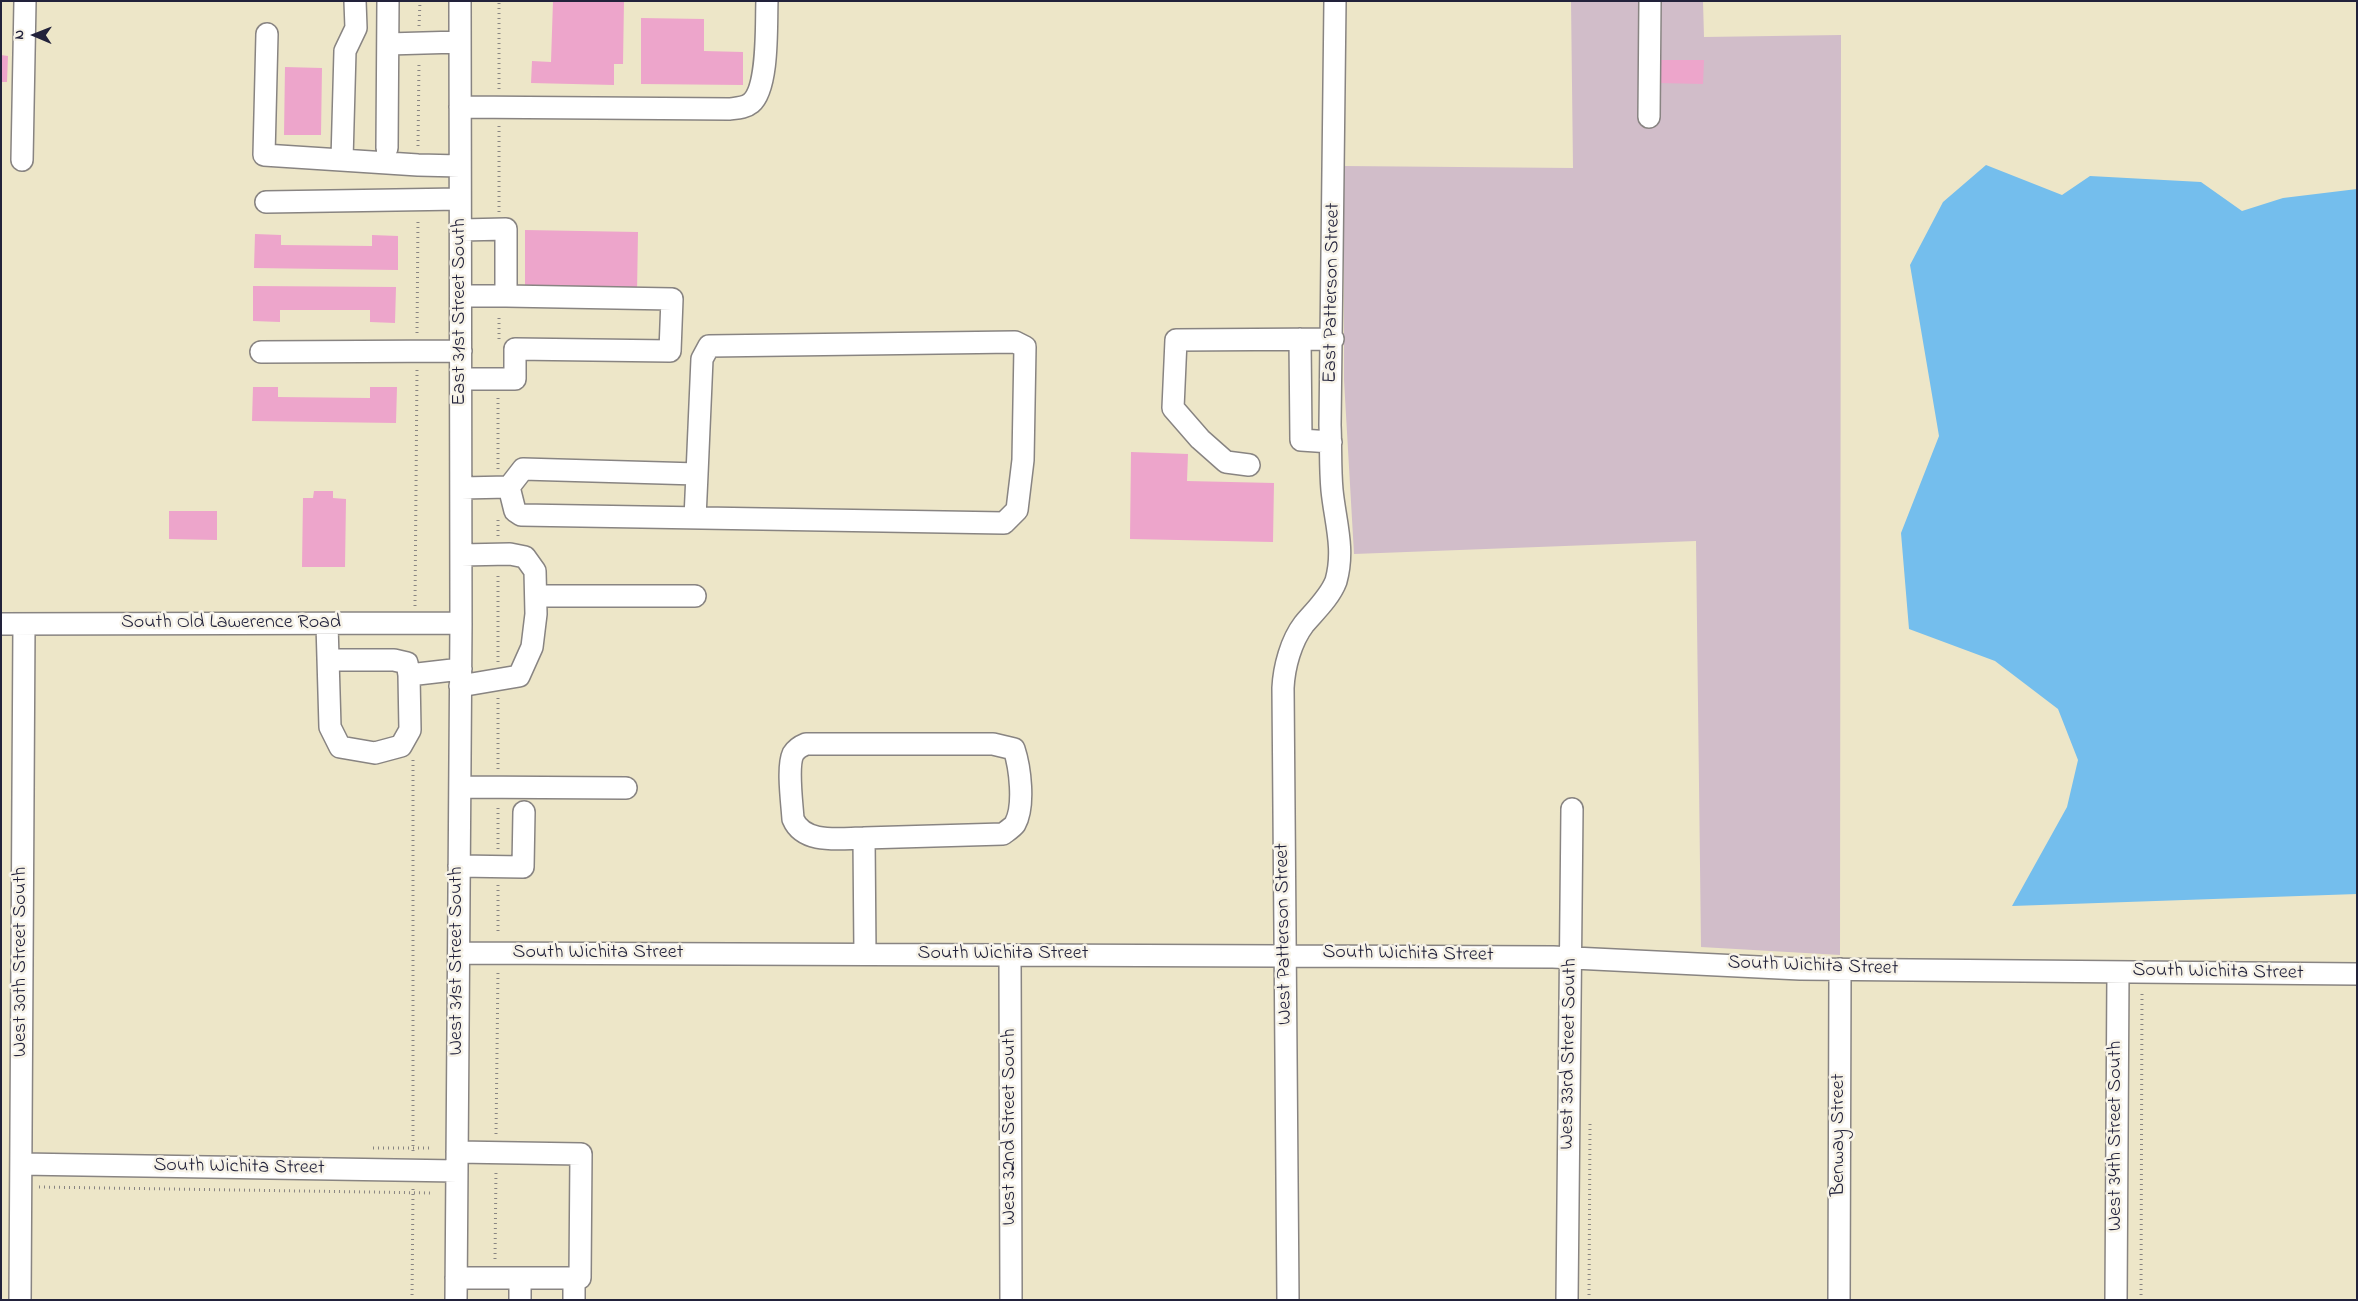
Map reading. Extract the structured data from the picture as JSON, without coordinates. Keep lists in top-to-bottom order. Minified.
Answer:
{"streets":{"street":["East Patterson Street","East 31st Street South","South Old Lawerence Road","West Patterson Street","South Wichita Street","West 31st Street South","West 30th Street South","West 33rd Street South","West 32nd Street South","Benway Street","West 34th Street South"]},"crossings":[["East Patterson Street","West Patterson Street"],["East 31st Street South","South Old Lawerence Road"],["East 31st Street South","West 31st Street South"],["South Old Lawerence Road","West 31st Street South"],["South Old Lawerence Road","West 30th Street South"],["West Patterson Street","South Wichita Street"],["South Wichita Street","West 31st Street South"],["South Wichita Street","West 30th Street South"],["South Wichita Street","West 33rd Street South"],["South Wichita Street","West 32nd Street South"],["South Wichita Street","Benway Street"],["South Wichita Street","West 34th Street South"]],"north":"left"}
